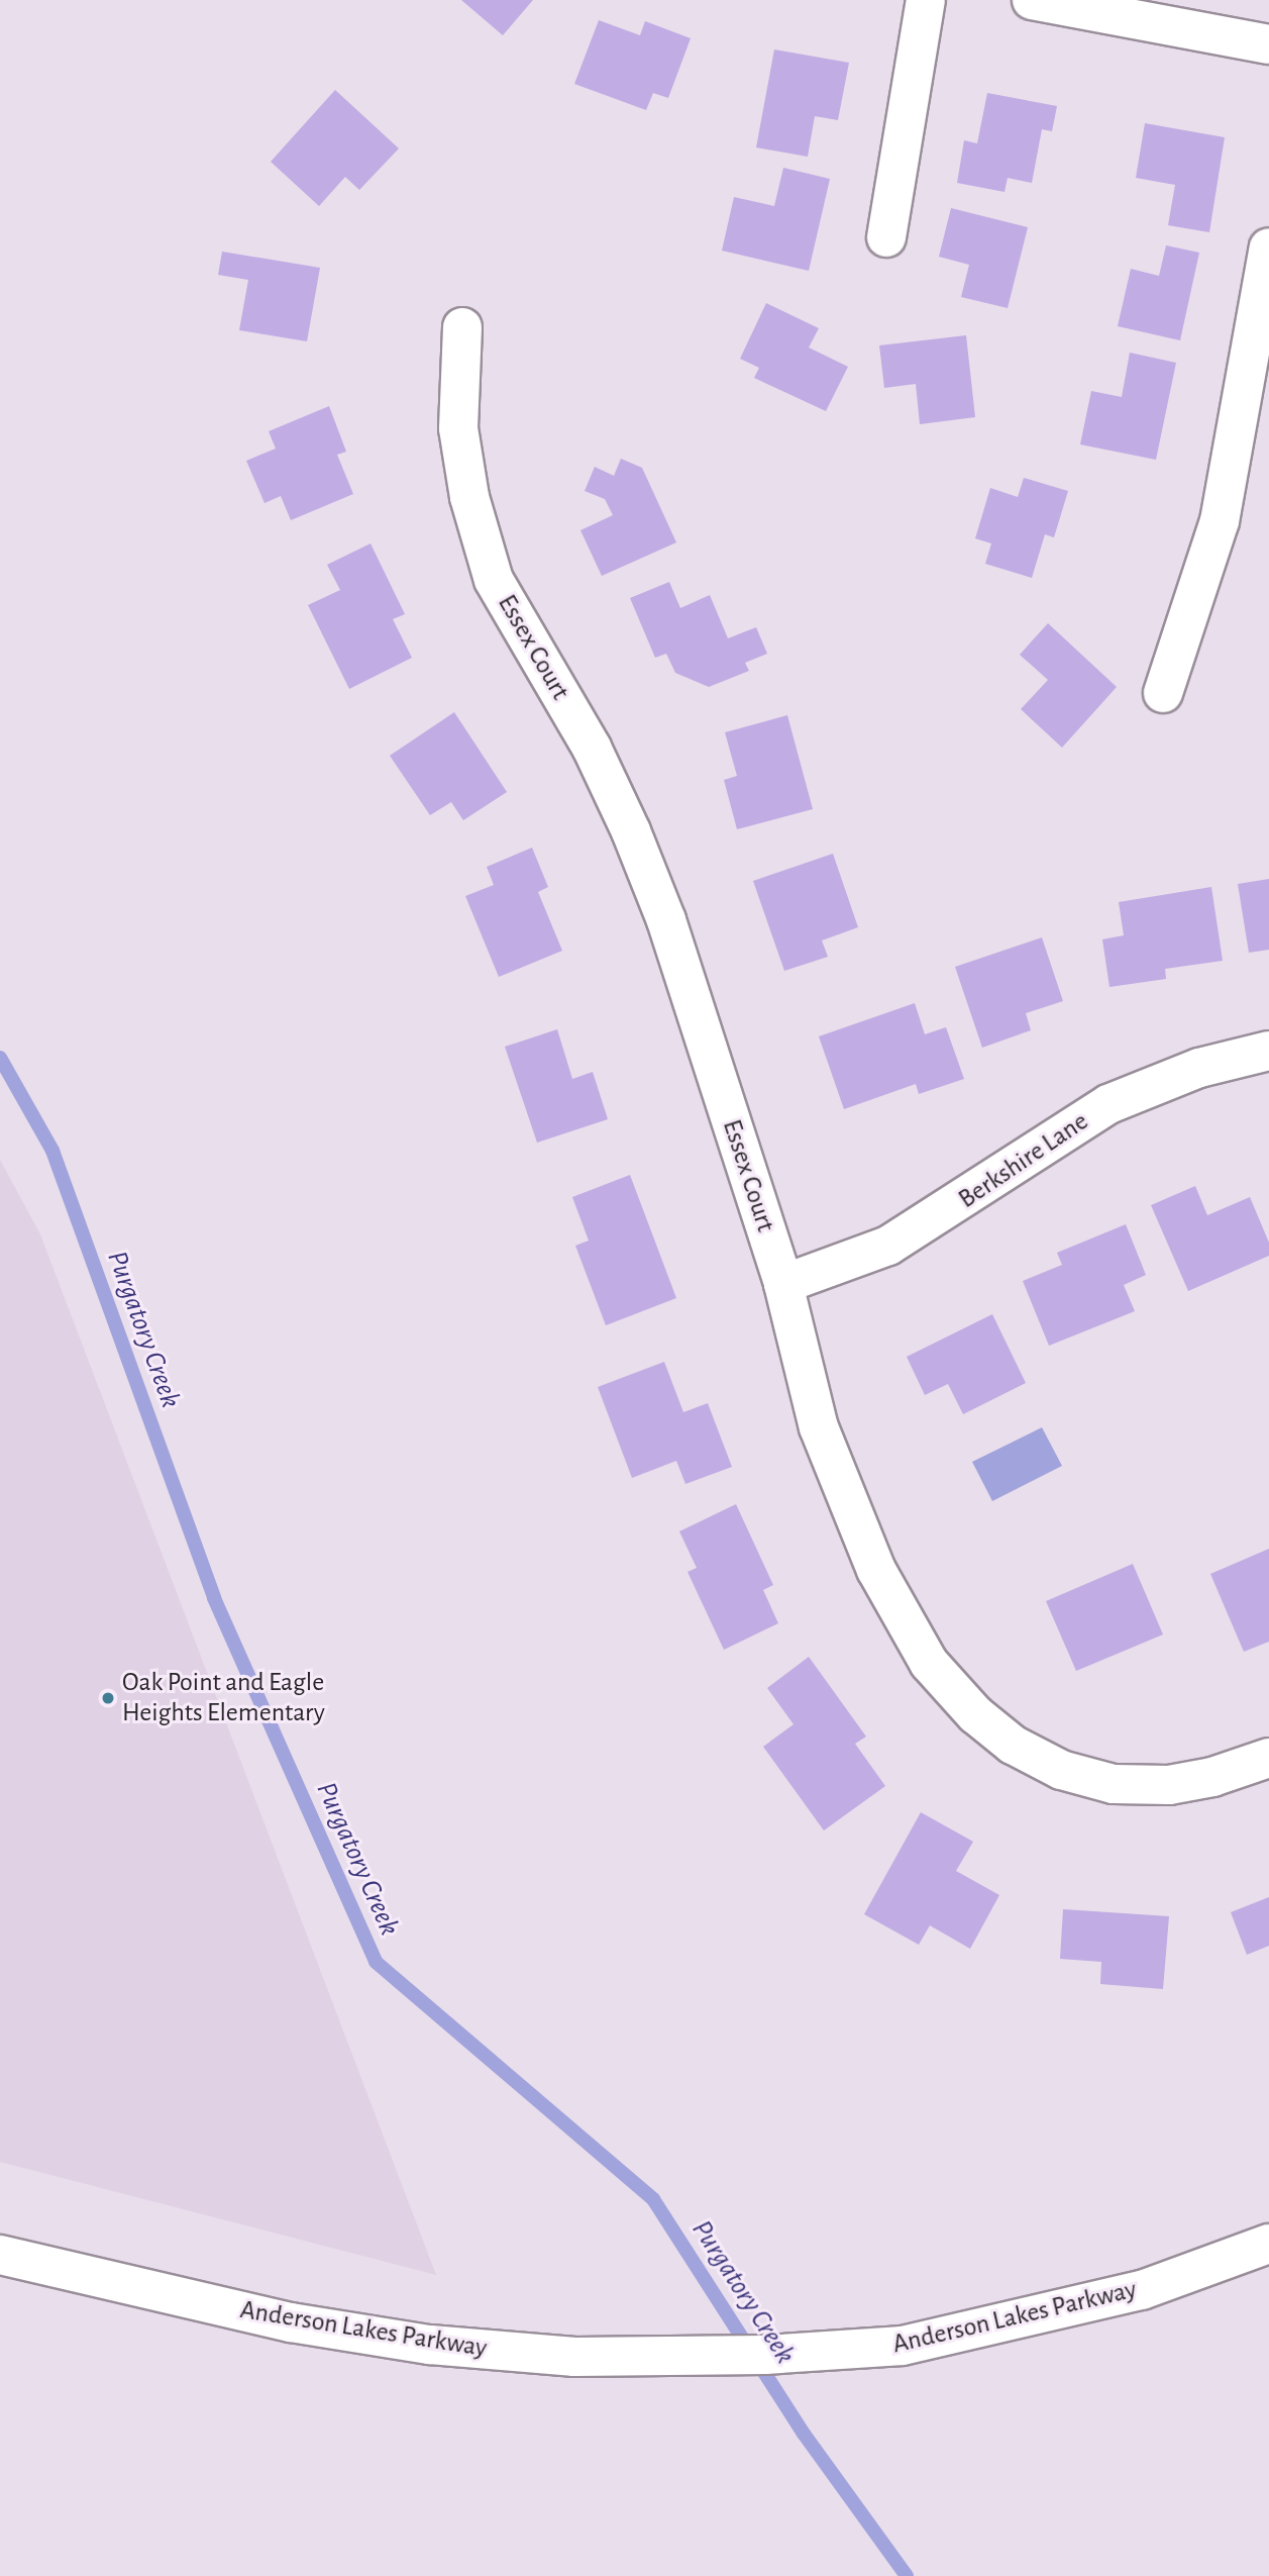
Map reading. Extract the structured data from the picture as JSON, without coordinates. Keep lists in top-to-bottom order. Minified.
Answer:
{"streets":{"street":["Essex Court","Berkshire Lane","Anderson Lakes Parkway"]},"crossings":[["Essex Court","Berkshire Lane"]],"water":["Purgatory Creek"],"places":["Oak Point and Eagle Heights Elementary"]}
